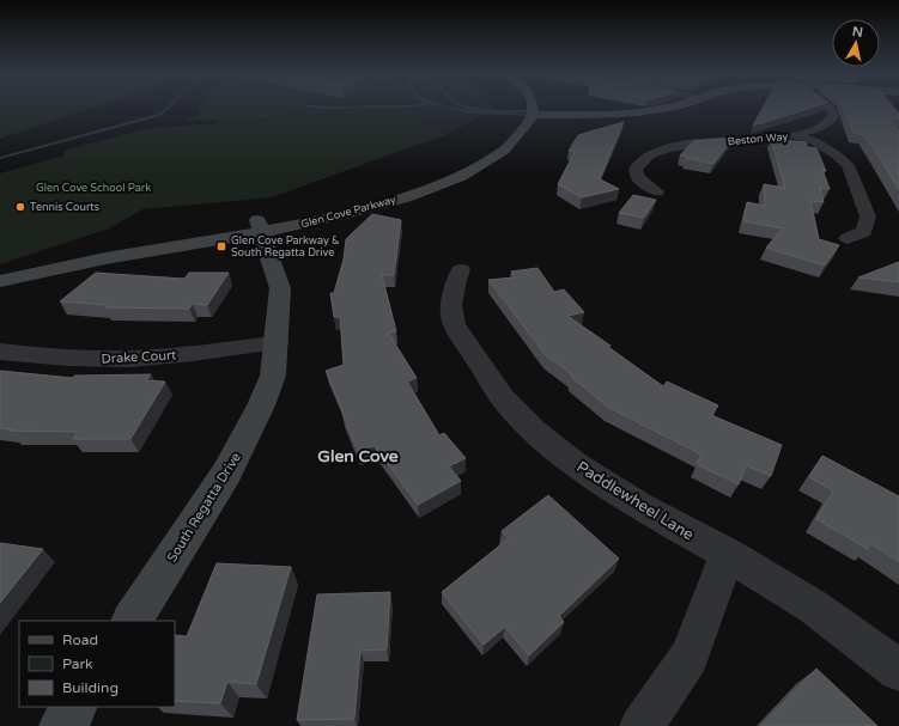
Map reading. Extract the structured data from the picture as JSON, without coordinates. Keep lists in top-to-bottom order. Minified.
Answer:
{"streets":{"main road":["Glen Cove Parkway","South Regatta Drive"],"street":["Beston Way","Drake Court","Paddlewheel Lane"]},"crossings":[["Glen Cove Parkway","South Regatta Drive"],["Drake Court","South Regatta Drive"]],"districts":["Glen Cove"],"parks":["Glen Cove School Park"],"places":{"other":["Tennis Courts"],"transit":["Glen Cove Parkway & South Regatta Drive"]},"legend":["Road","Park","Building"],"north":"top"}
